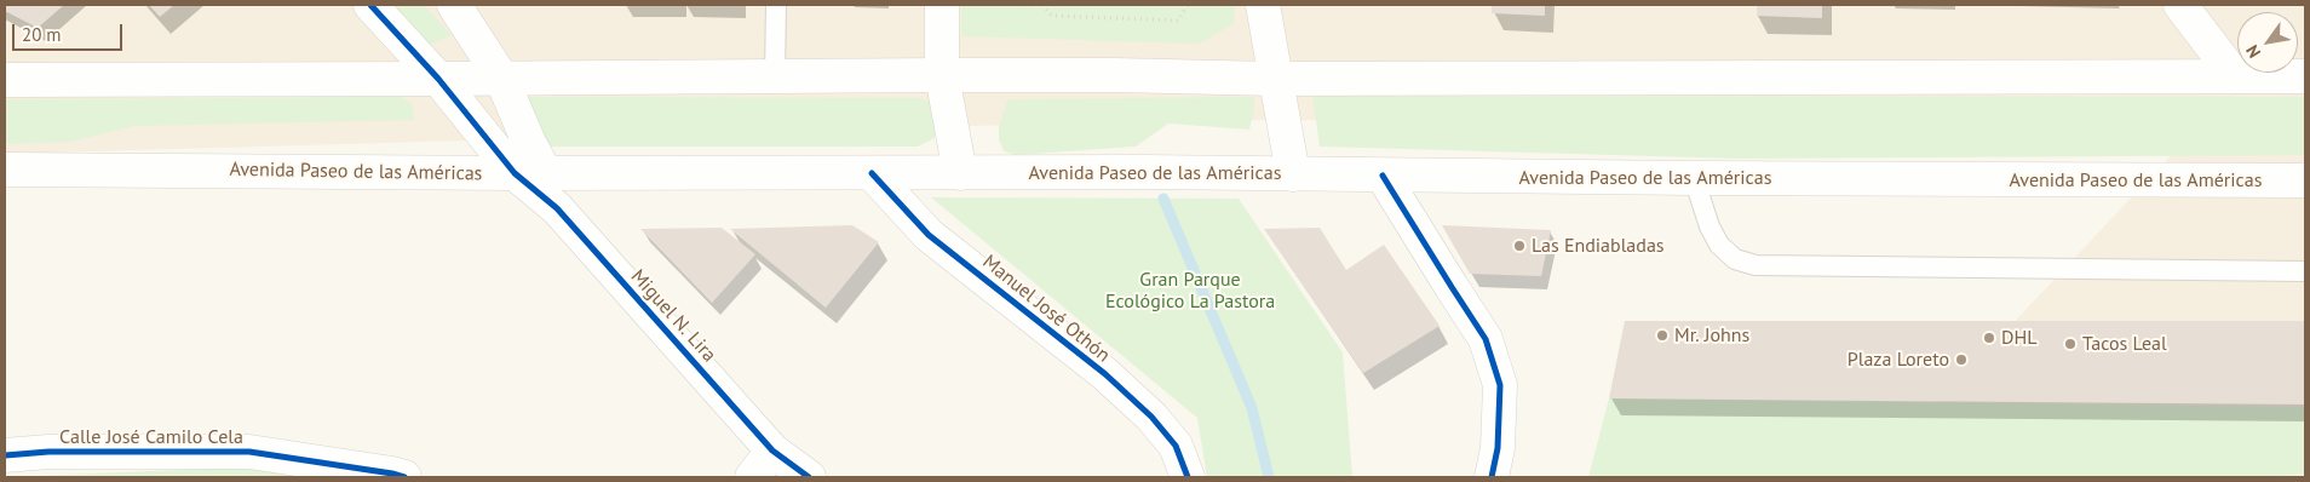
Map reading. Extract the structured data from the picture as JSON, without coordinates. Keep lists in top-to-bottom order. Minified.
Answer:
{"streets":{"main road":["Avenida Paseo de las Américas","Manuel José Othón","Miguel N. Lira","Calle José Camilo Cela"]},"crossings":[["Avenida Paseo de las Américas","Manuel José Othón"],["Avenida Paseo de las Américas","Miguel N. Lira"]],"parks":["Gran Parque Ecológico La Pastora"],"places":["Las Endiabladas","Mr. Johns","DHL","Tacos Leal","Plaza Loreto"],"scale_bar":"20 m","north":"bottom left"}
